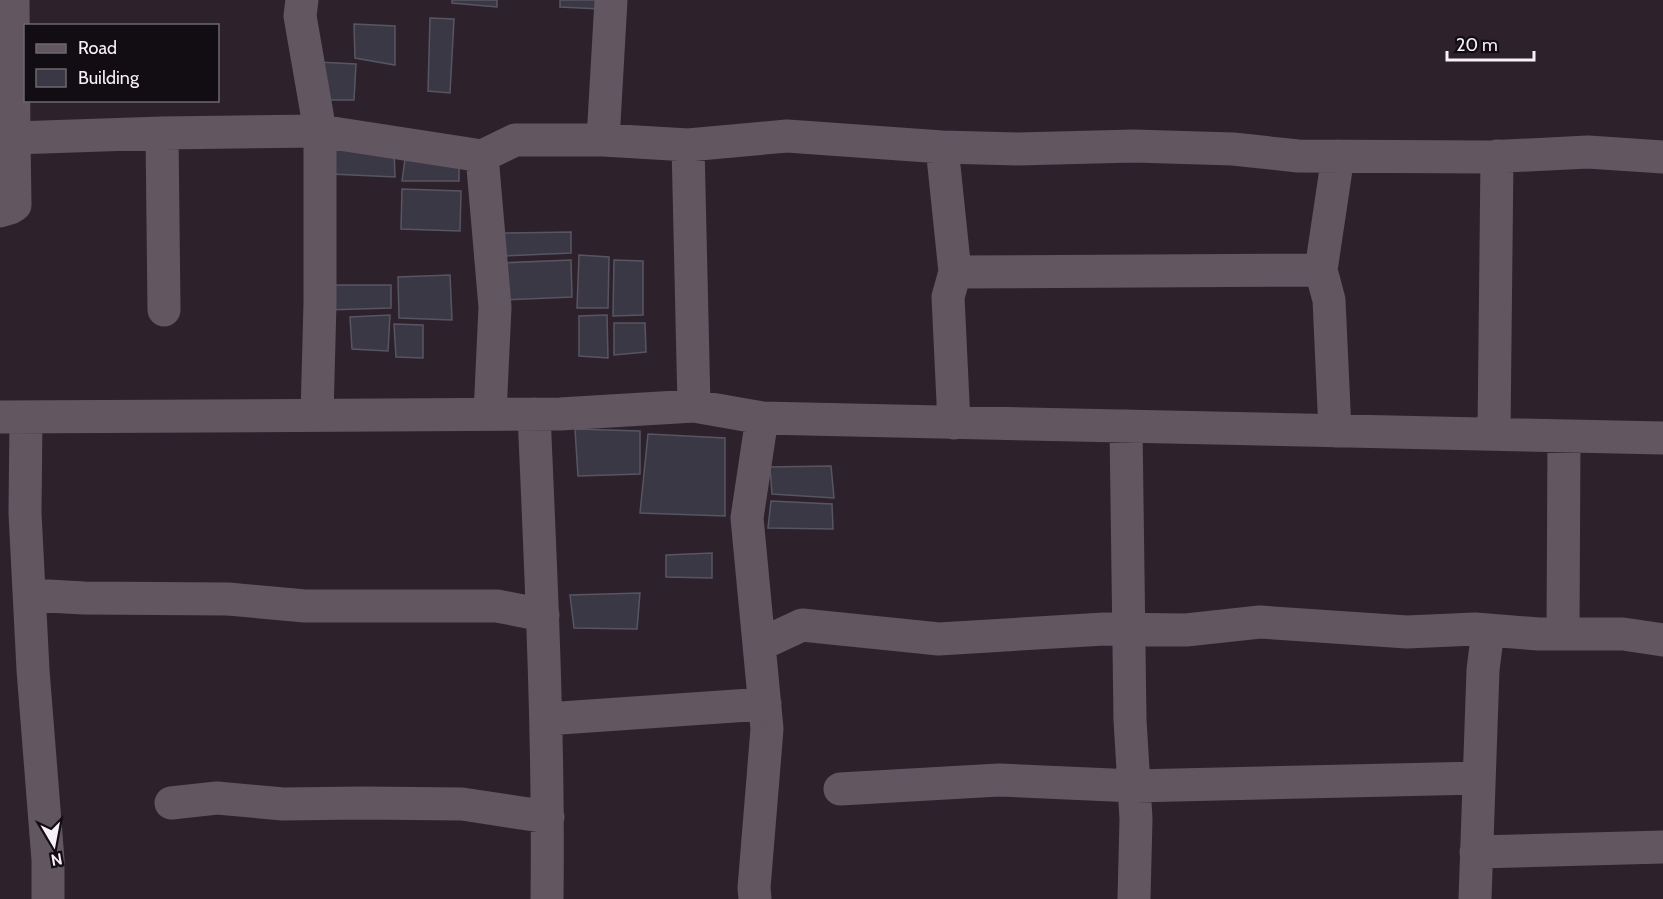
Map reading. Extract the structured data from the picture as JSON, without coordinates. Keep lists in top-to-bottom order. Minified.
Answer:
{"legend":["Road","Building"],"scale_bar":"20 m","north":"bottom"}
